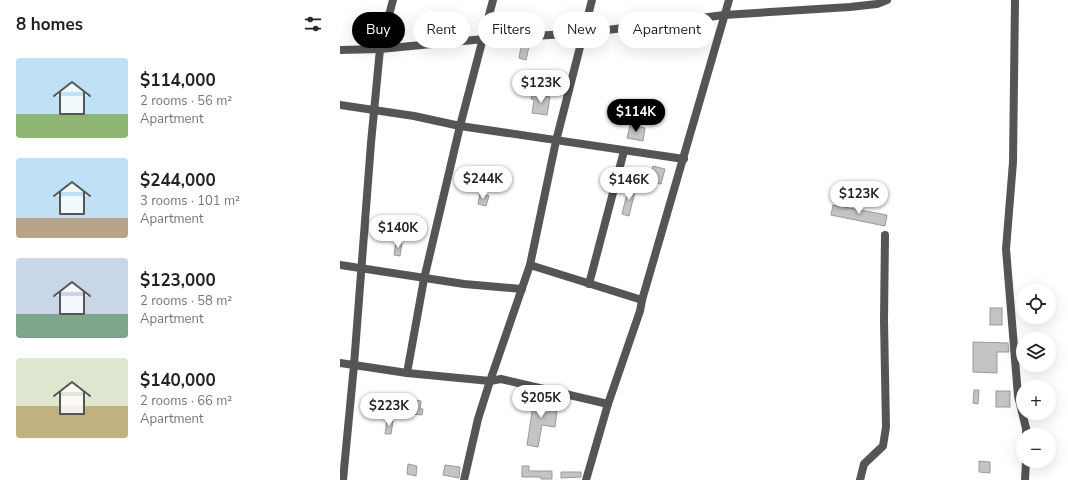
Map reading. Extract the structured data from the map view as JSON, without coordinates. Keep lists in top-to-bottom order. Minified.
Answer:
{"page":{"heading":"8 homes","chip":["Buy","Rent","Filters","New","Apartment"],"list":[{"name":"$114,000","note":"2 rooms · 56 m² · Apartment"},{"name":"$244,000","note":"3 rooms · 101 m² · Apartment"},{"name":"$123,000","note":"2 rooms · 58 m² · Apartment"},{"name":"$140,000","note":"2 rooms · 66 m² · Apartment"}],"price":["$123K","$114K","$244K","$146K","$123K","$140K","$205K","$223K"],"map_buttons":["+","−"]}}
